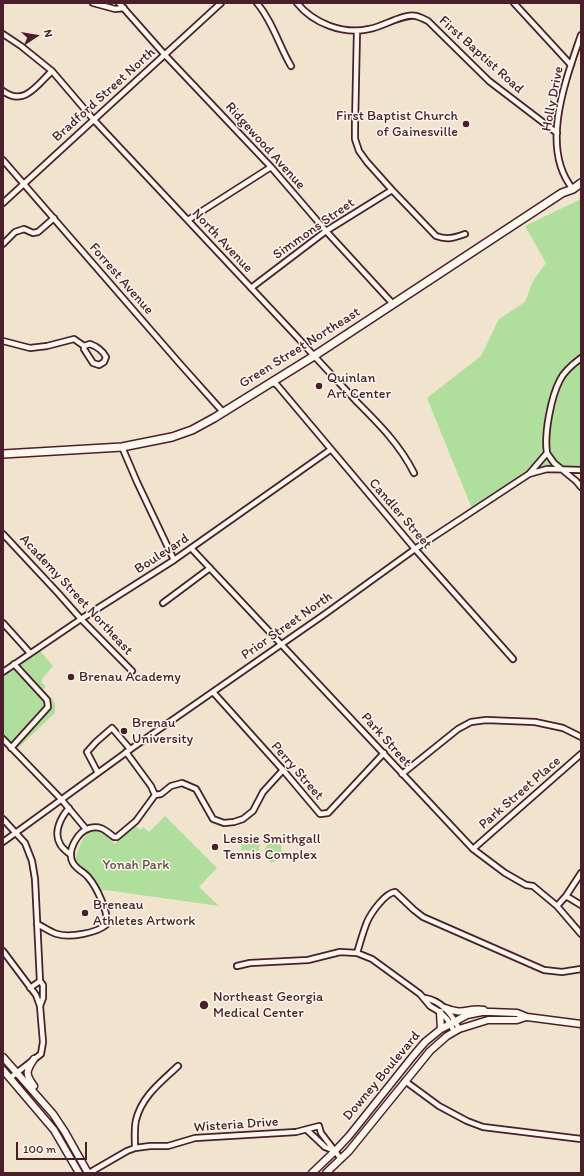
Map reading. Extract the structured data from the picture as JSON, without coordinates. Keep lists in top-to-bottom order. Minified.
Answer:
{"streets":{"highway":["Green Street Northeast"],"main road":["Downey Boulevard"],"street":["First Baptist Road","Bradford Street North","Holly Drive","Ridgewood Avenue","Simmons Street","North Avenue","Forrest Avenue","Candler Street","Boulevard","Academy Street Northeast","Prior Street North","Park Street","Perry Street","Park Street Place","Wisteria Drive"]},"crossings":[["First Baptist Road","Holly Drive"],["Bradford Street North","Ridgewood Avenue"],["Bradford Street North","North Avenue"],["Bradford Street North","Forrest Avenue"],["Holly Drive","Green Street Northeast"],["Ridgewood Avenue","Simmons Street"],["Ridgewood Avenue","Green Street Northeast"],["Simmons Street","North Avenue"],["North Avenue","Green Street Northeast"],["Forrest Avenue","Green Street Northeast"],["Green Street Northeast","Candler Street"],["Candler Street","Boulevard"],["Candler Street","Prior Street North"],["Boulevard","Academy Street Northeast"],["Boulevard","Park Street"],["Prior Street North","Park Street"],["Prior Street North","Perry Street"],["Park Street","Perry Street"],["Park Street","Park Street Place"],["Downey Boulevard","Wisteria Drive"]],"parks":["Yonah Park"],"places":["First Baptist Church of Gainesville","Quinlan Art Center","Brenau Academy","Brenau University","Lessie Smithgall Tennis Complex","Breneau Athletes Artwork","Northeast Georgia Medical Center"],"scale_bar":"100 m","north":"right"}
